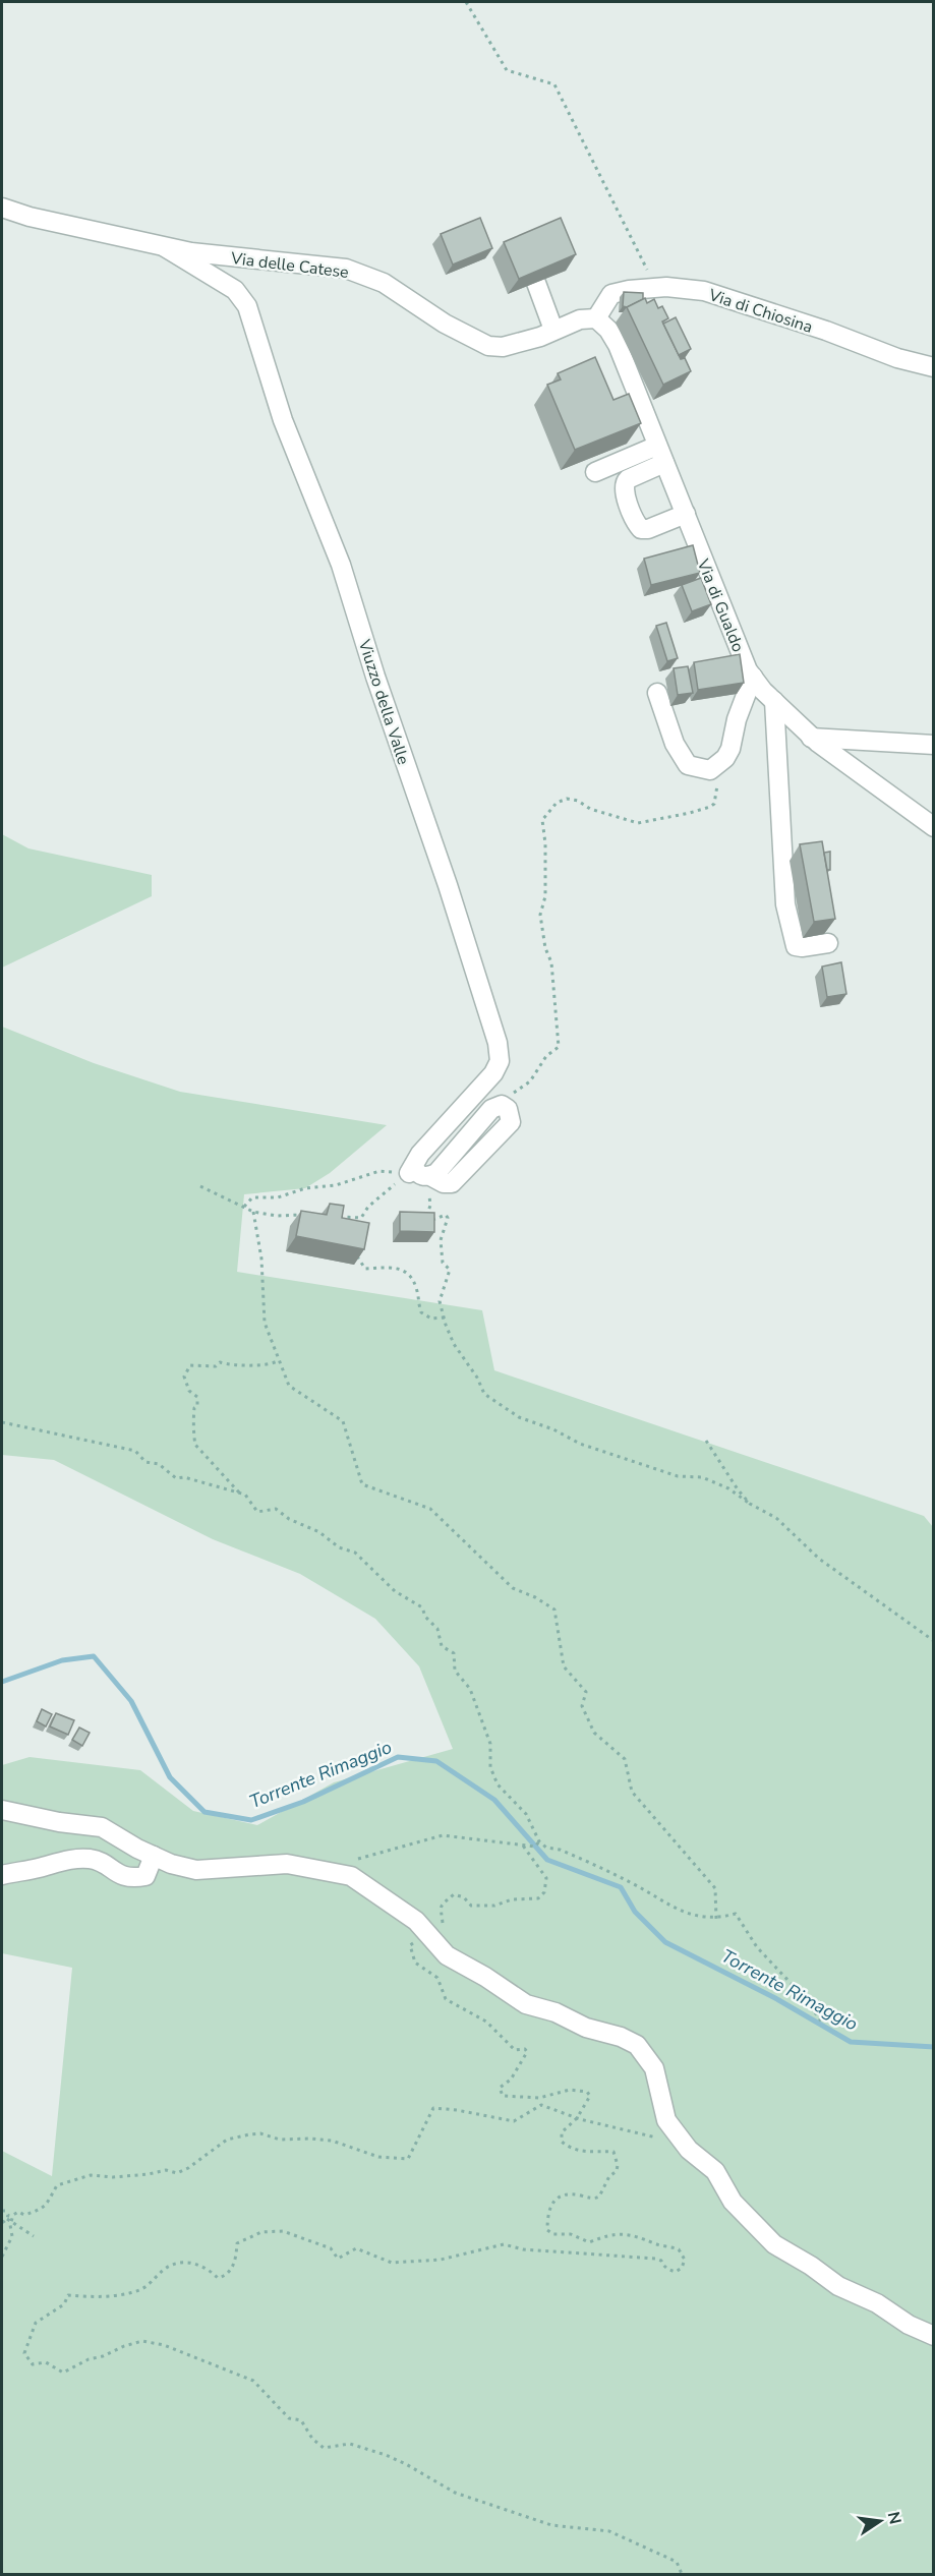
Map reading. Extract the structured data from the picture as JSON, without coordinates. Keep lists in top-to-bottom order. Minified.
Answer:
{"streets":{"street":["Via delle Catese","Via di Chiosina","Via di Gualdo","Viuzzo della Valle"]},"crossings":[["Via delle Catese","Via di Chiosina"],["Via delle Catese","Via di Gualdo"],["Via delle Catese","Viuzzo della Valle"],["Via di Chiosina","Via di Gualdo"]],"water":["Torrente Rimaggio"],"north":"right"}
